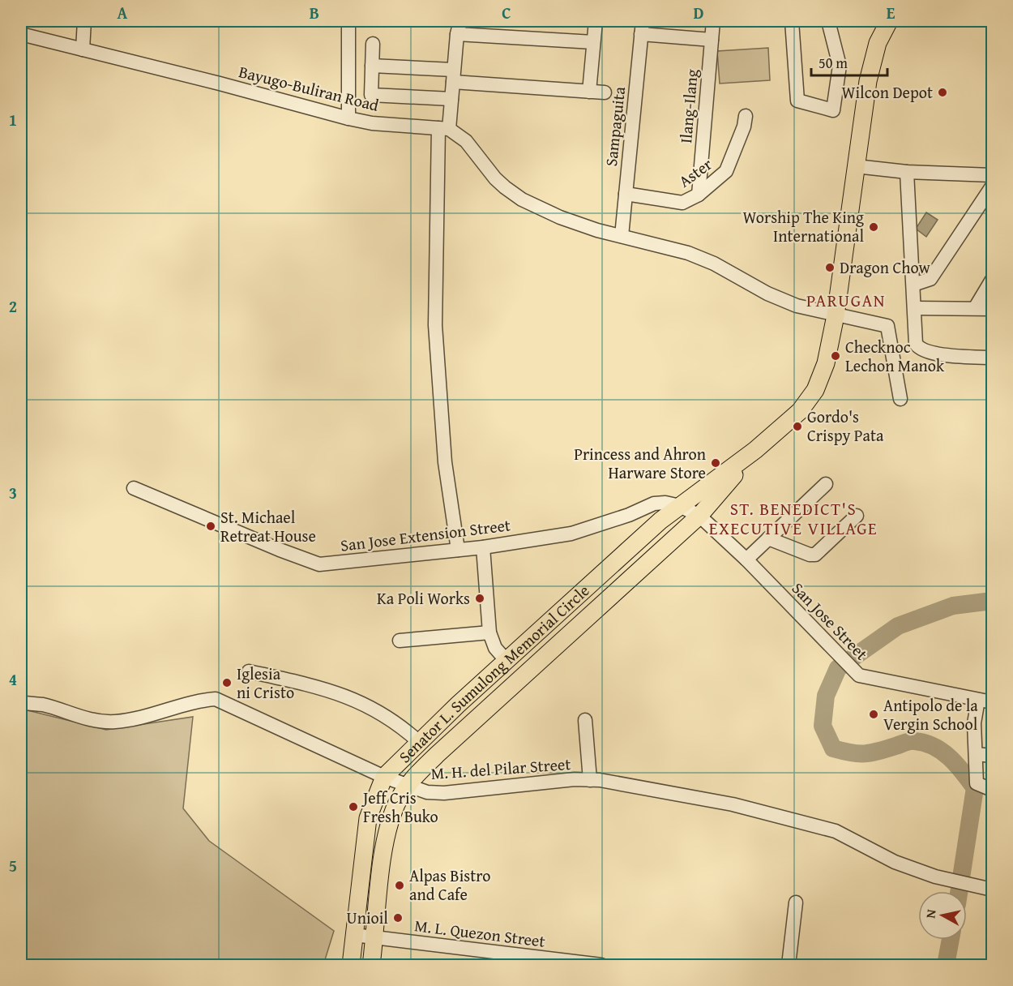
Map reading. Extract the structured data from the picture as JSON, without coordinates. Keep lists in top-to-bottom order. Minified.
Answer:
{"streets":{"main road":["Senator L. Sumulong Memorial Circle"],"street":["Bayugo-Buliran Road","Ilang-Ilang","Sampaguita","Aster","San Jose Extension Street","San Jose Street","M. H. del Pilar Street","M. L. Quezon Street"]},"crossings":[["Ilang-Ilang","Aster"],["Sampaguita","Aster"],["San Jose Extension Street","San Jose Street"],["San Jose Extension Street","Senator L. Sumulong Memorial Circle"],["San Jose Street","Senator L. Sumulong Memorial Circle"],["Senator L. Sumulong Memorial Circle","M. H. del Pilar Street"],["Senator L. Sumulong Memorial Circle","M. L. Quezon Street"]],"districts":["PARUGAN","ST. BENEDICT'S EXECUTIVE VILLAGE"],"places":["Wilcon Depot","Worship The King International","Dragon Chow","Checknoc Lechon Manok","Gordo's Crispy Pata","Princess and Ahron Harware Store","St. Michael Retreat House","Ka Poli Works","Iglesia ni Cristo","Antipolo de la Vergin School","Jeff Cris Fresh Buko","Alpas Bistro and Cafe","Unioil"],"scale_bar":"50 m","north":"left","grid":{"columns":["A","B","C","D","E"],"rows":["1","2","3","4","5"]}}
